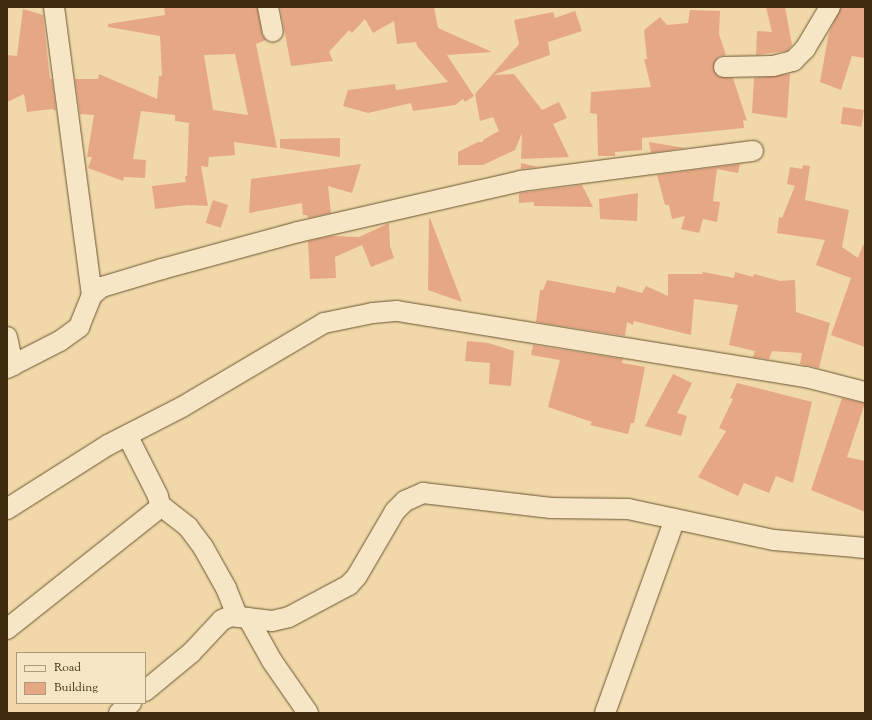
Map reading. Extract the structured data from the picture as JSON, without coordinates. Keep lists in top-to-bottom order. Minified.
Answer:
{"legend":["Road","Building"]}
